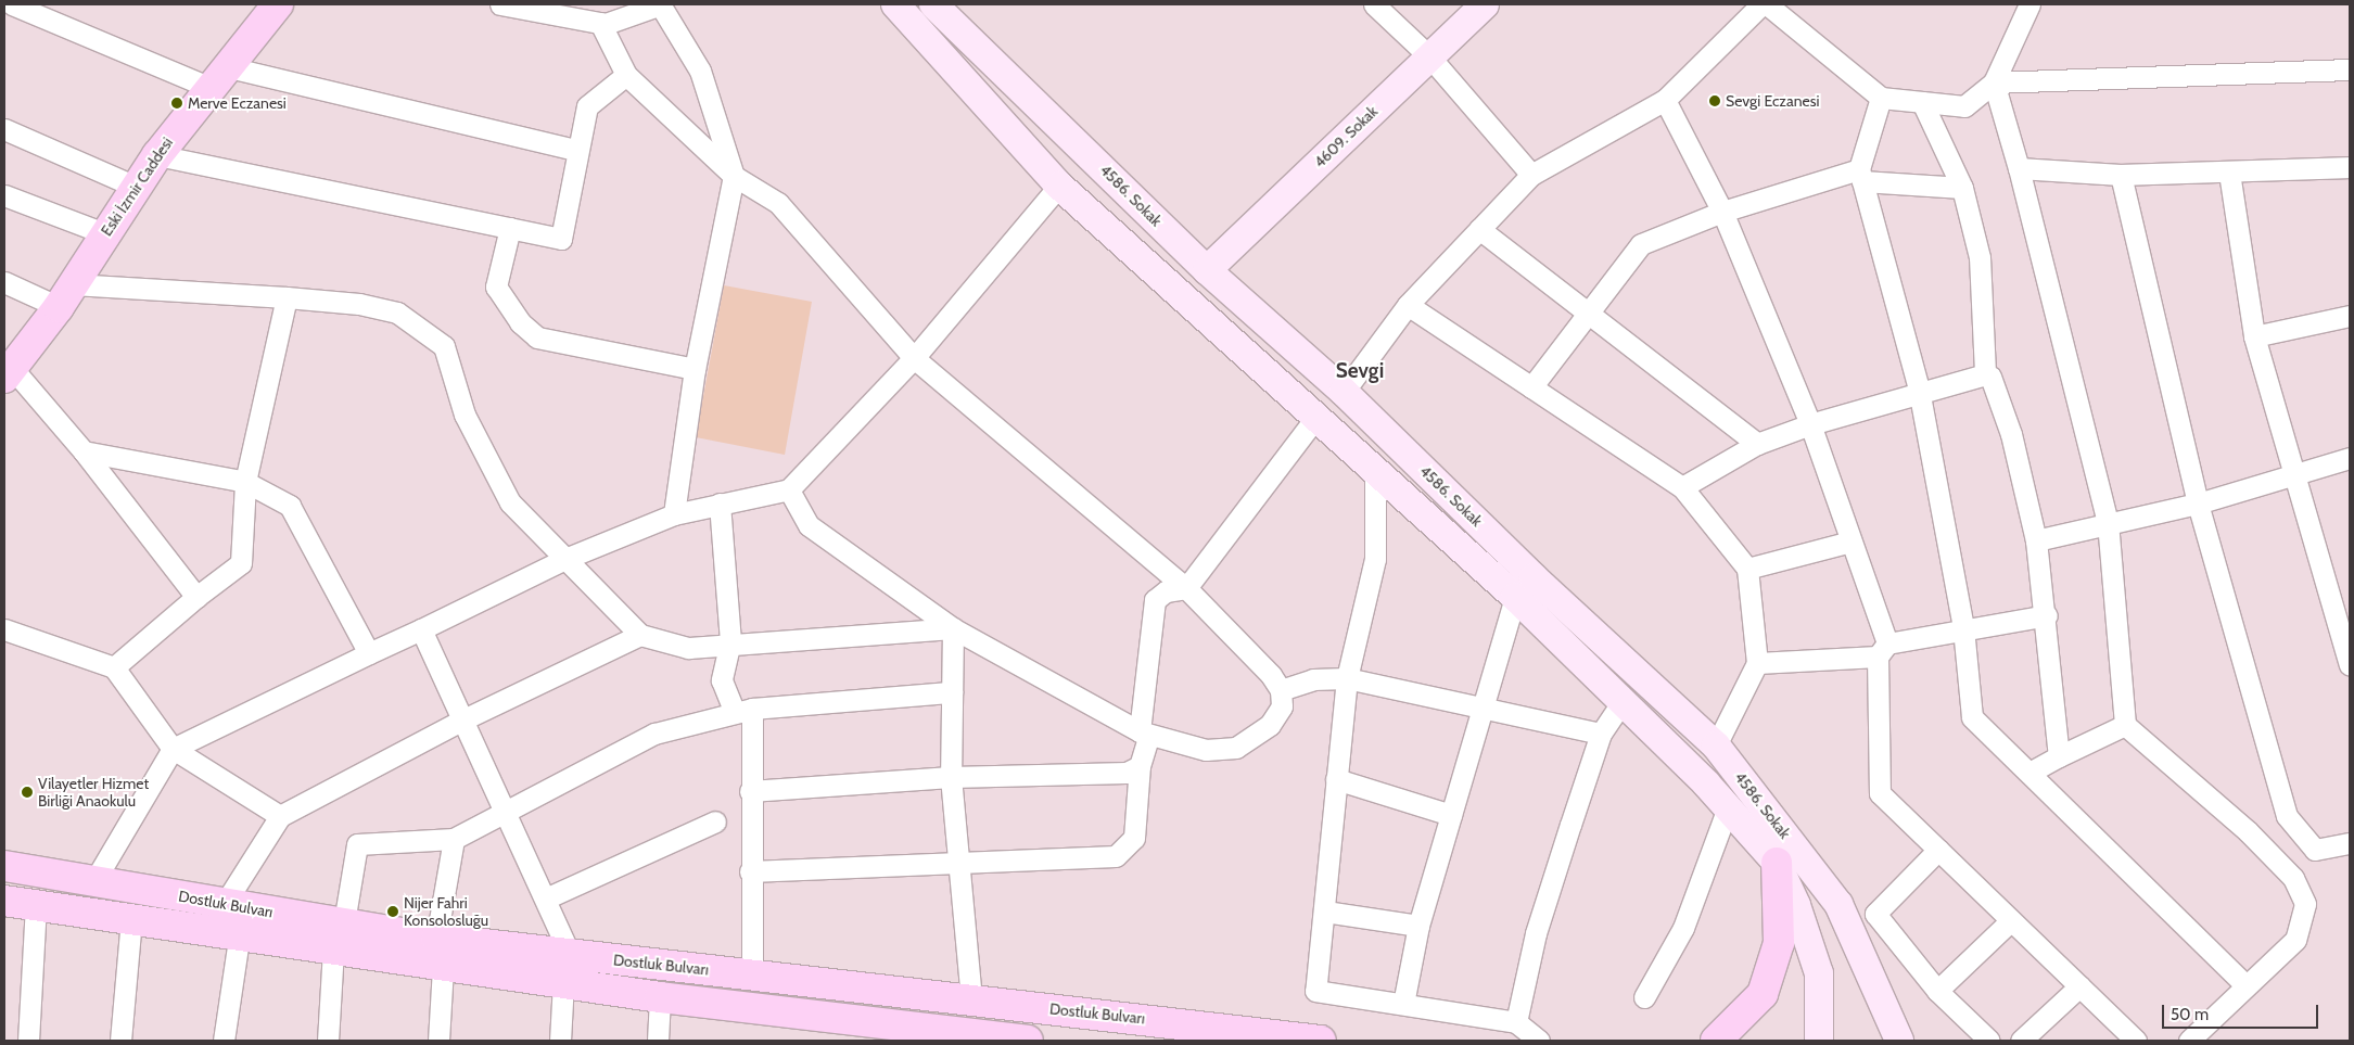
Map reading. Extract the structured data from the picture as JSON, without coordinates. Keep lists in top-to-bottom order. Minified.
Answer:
{"streets":{"main road":["4609. Sokak","Eski İzmir Caddesi","4586. Sokak","Dostluk Bulvarı"]},"crossings":[["4609. Sokak","4586. Sokak"]],"districts":["Sevgi"],"places":["Sevgi Eczanesi","Merve Eczanesi","Vilayetler Hizmet Birliği Anaokulu","Nijer Fahri Konsolosluğu"],"scale_bar":"50 m"}
